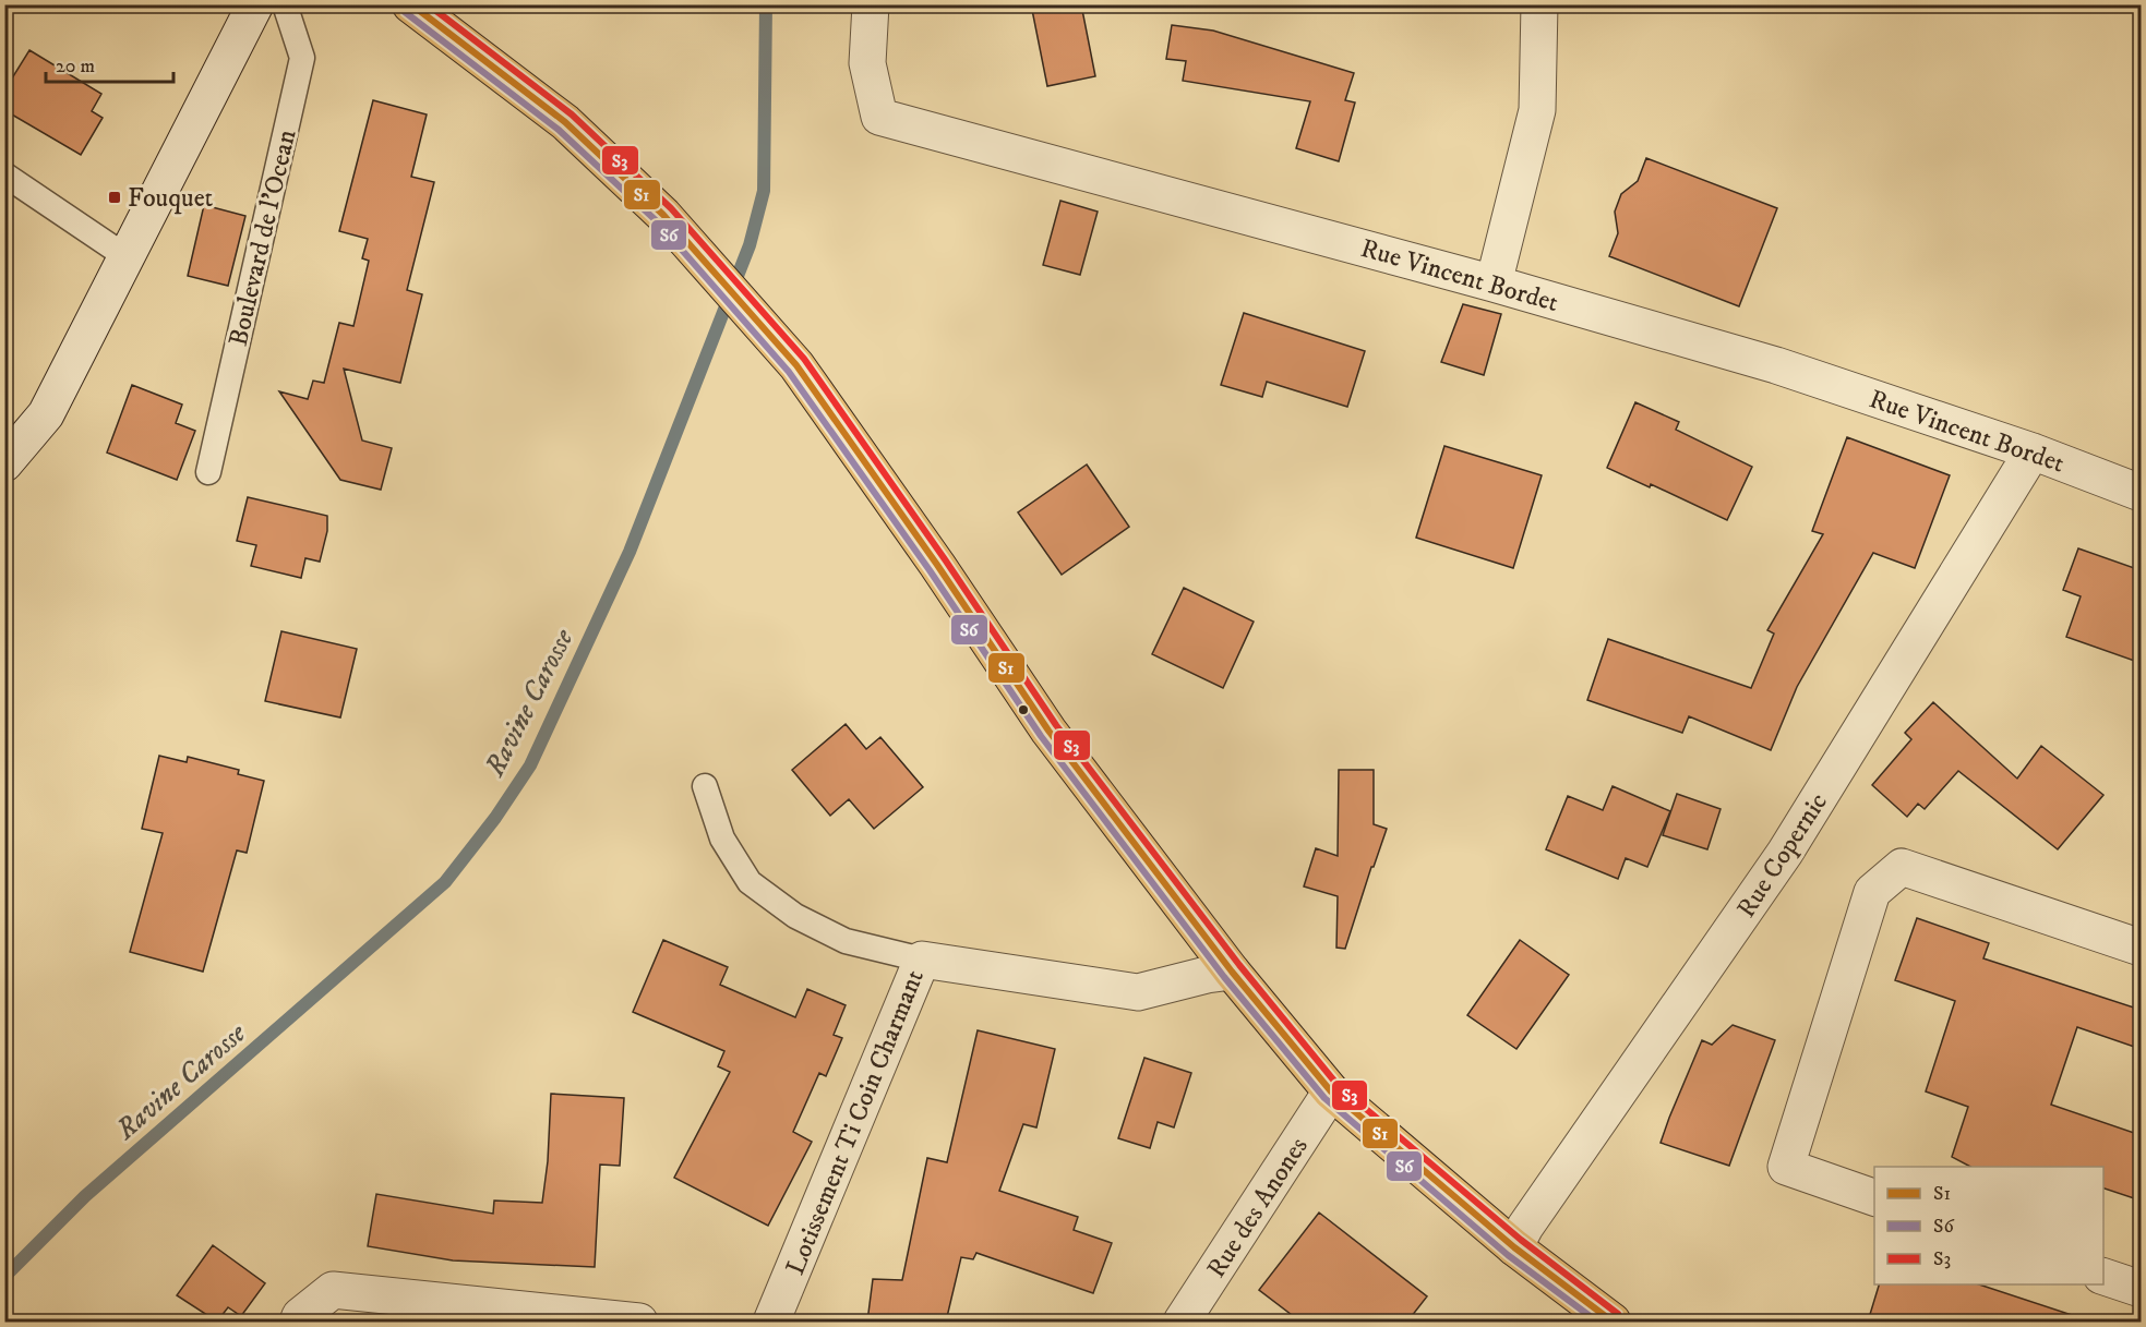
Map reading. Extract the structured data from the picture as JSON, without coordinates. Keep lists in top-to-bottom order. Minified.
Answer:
{"streets":{"street":["Rue Vincent Bordet","Rue Copernic","Lotissement Ti Coin Charmant","Rue des Anones"],"lane":["Boulevard de l'Ocean"]},"crossings":[["Rue Vincent Bordet","Rue Copernic"]],"water":["Ravine Carosse"],"places":{"transit":["Fouquet"]},"lines":["transit line S1","transit line S3","transit line S6"],"legend":["S1","S6","S3"],"scale_bar":"20 m"}
